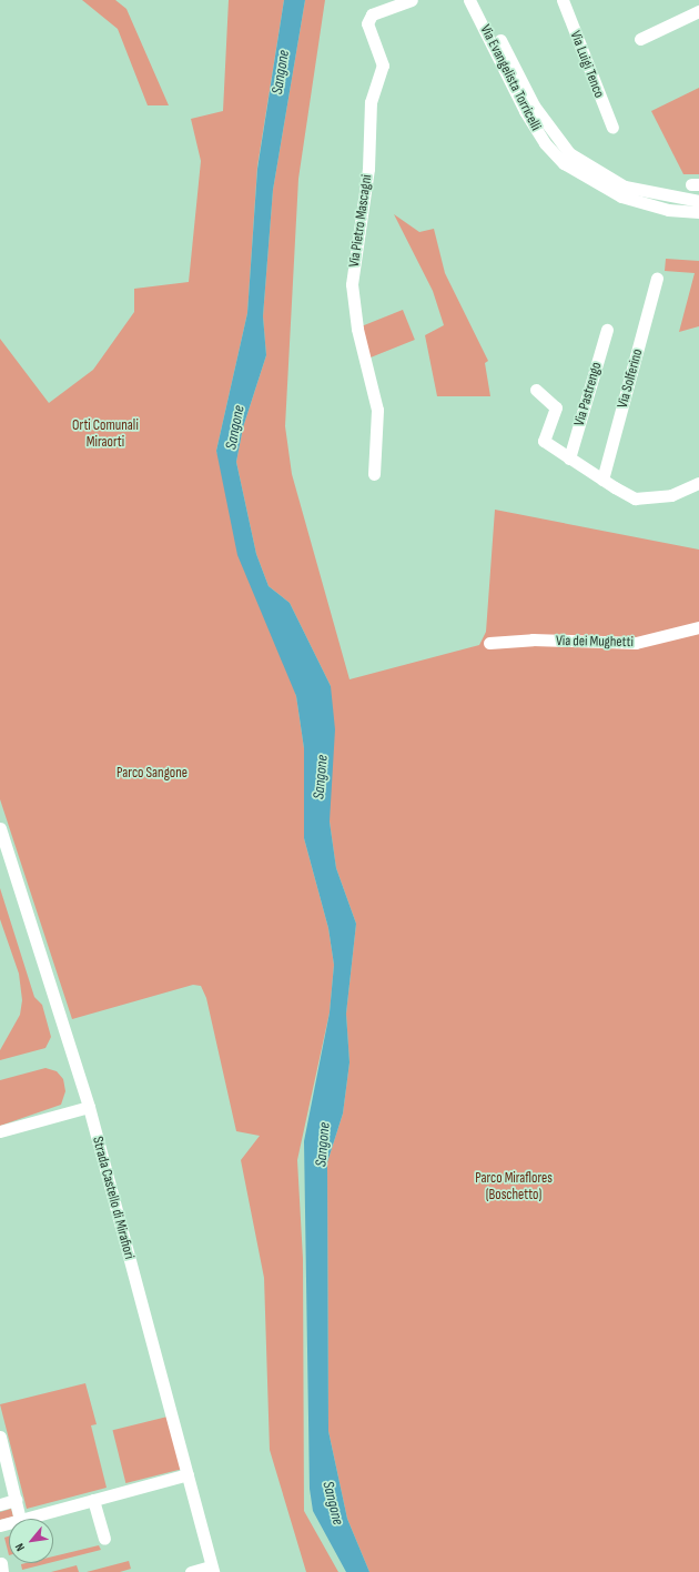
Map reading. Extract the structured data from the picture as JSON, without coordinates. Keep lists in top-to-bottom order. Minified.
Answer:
{"streets":{"street":["Via Luigi Tenco","Via Evangelista Torricelli","Via Pietro Mascagni","Via Solferino","Via Pastrengo","Via dei Mughetti","Strada Castello di Mirafiori"]},"water":["Sangone"],"parks":["Orti Comunali Miraorti","Parco Sangone","Parco Miraflores (Boschetto)"],"north":"bottom left"}
